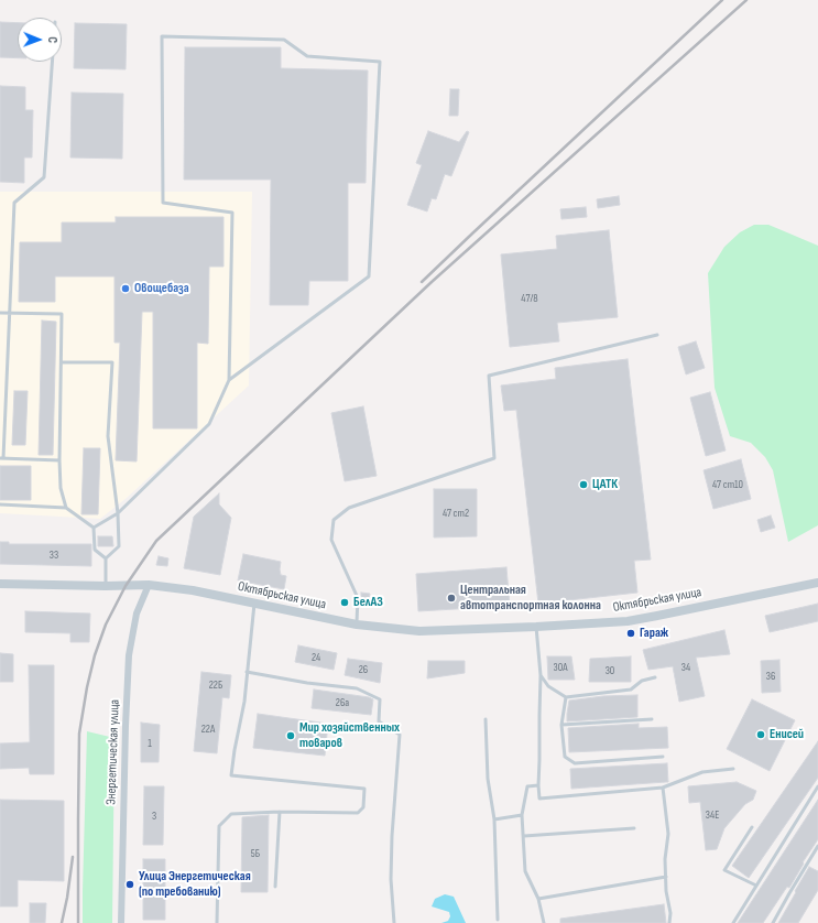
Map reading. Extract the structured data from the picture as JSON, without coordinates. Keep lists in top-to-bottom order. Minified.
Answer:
{"streets":{"street":["Октябрьская улица","Энергетическая улица"]},"crossings":[["Октябрьская улица","Энергетическая улица"]],"places":["Овощебаза","ЦАТК","Центральная автотранспортная колонна","БелАЗ","Гараж","Енисей","Мир хозяйственных товаров","Улица Энергетическая (по требованию)"],"house_numbers":["47/8","47 ст10","47 ст2","33","24","30А","34","26","30","36","22Б","26а","22А","1","34Е","3","5Б"],"north":"right"}
